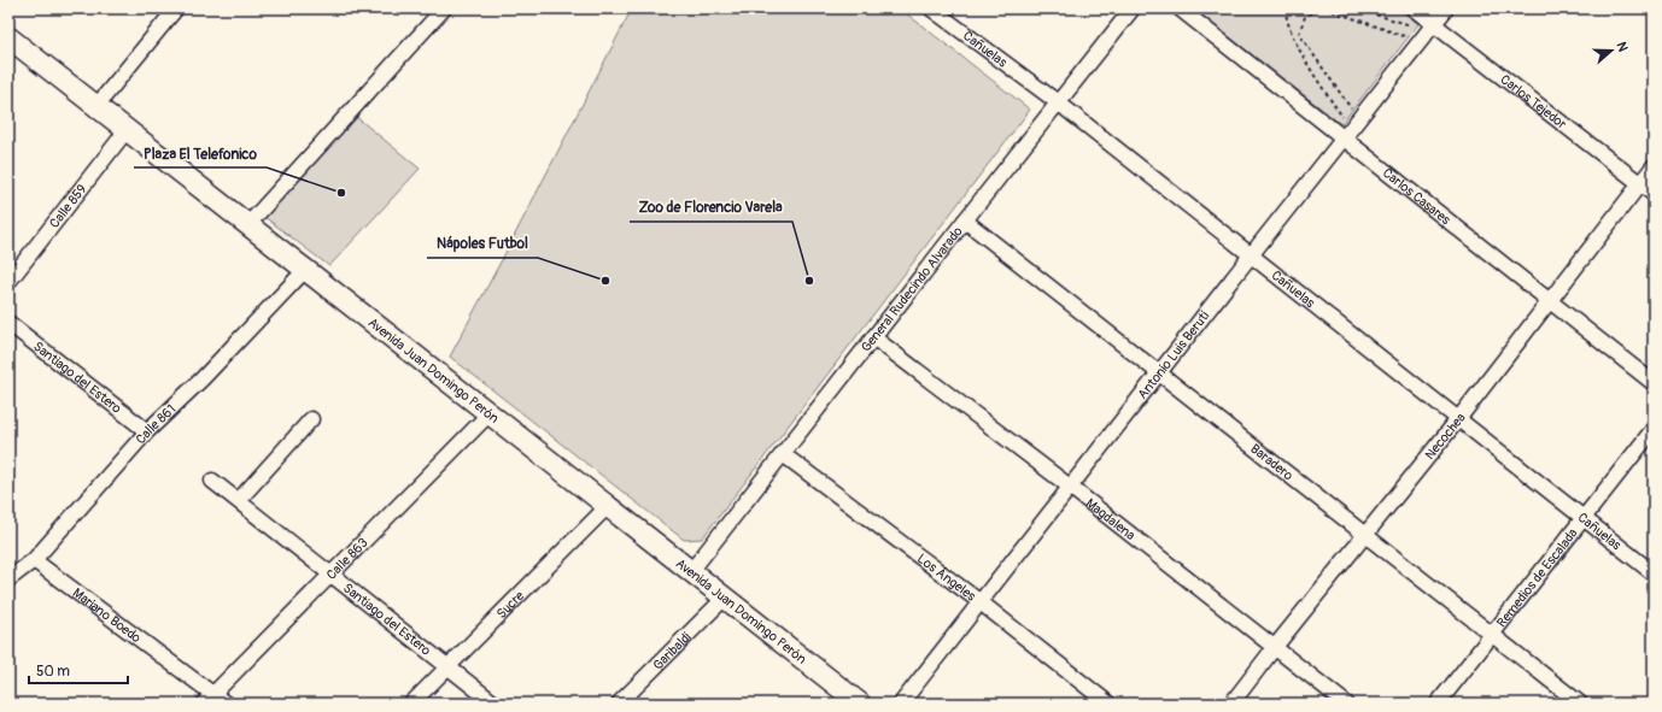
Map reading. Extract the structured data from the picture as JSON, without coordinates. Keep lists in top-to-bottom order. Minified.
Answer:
{"streets":{"main road":["Avenida Juan Domingo Perón"],"street":["Cañuelas","Carlos Tejedor","Carlos Casares","Calle 859","General Rudecindo Alvarado","Antonio Luis Beruti","Santiago del Estero","Calle 861","Necochea","Baradero","Magdalena","Calle 863","Los Ángeles","Remedios de Escalada","Sucre","Mariano Boedo","Garibaldi"]},"crossings":[["Cañuelas","General Rudecindo Alvarado"],["Cañuelas","Antonio Luis Beruti"],["Cañuelas","Necochea"],["Cañuelas","Remedios de Escalada"],["Carlos Tejedor","Antonio Luis Beruti"],["Carlos Tejedor","Necochea"],["Carlos Casares","Antonio Luis Beruti"],["Carlos Casares","Necochea"],["Calle 859","Avenida Juan Domingo Perón"],["General Rudecindo Alvarado","Avenida Juan Domingo Perón"],["General Rudecindo Alvarado","Baradero"],["General Rudecindo Alvarado","Magdalena"],["General Rudecindo Alvarado","Los Ángeles"],["Antonio Luis Beruti","Baradero"],["Antonio Luis Beruti","Magdalena"],["Antonio Luis Beruti","Los Ángeles"],["Avenida Juan Domingo Perón","Calle 861"],["Avenida Juan Domingo Perón","Calle 863"],["Avenida Juan Domingo Perón","Sucre"],["Avenida Juan Domingo Perón","Garibaldi"],["Santiago del Estero","Calle 861"],["Santiago del Estero","Calle 863"],["Santiago del Estero","Sucre"],["Calle 861","Mariano Boedo"],["Necochea","Baradero"],["Necochea","Magdalena"],["Baradero","Remedios de Escalada"],["Calle 863","Mariano Boedo"]],"places":["Plaza El Telefonico","Nápoles Futbol","Zoo de Florencio Varela"],"scale_bar":"50 m","north":"right"}
